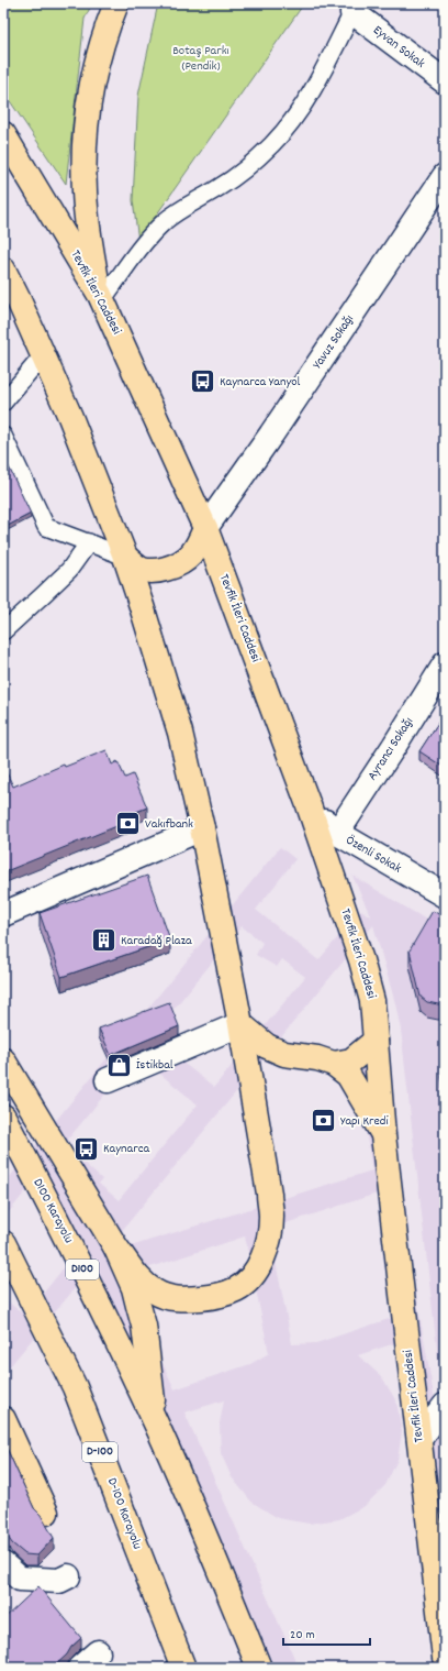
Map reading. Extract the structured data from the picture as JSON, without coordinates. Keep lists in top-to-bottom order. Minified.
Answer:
{"streets":{"main road":["Tevfik İleri Caddesi","D100 Karayolu","D100","D-100","D-100 Karayolu"],"street":["Eyvan Sokak","Yavuz Sokağı","Ayrancı Sokağı","Özenli Sokak"]},"crossings":[["Tevfik İleri Caddesi","Yavuz Sokağı"],["Tevfik İleri Caddesi","Özenli Sokak"],["Ayrancı Sokağı","Özenli Sokak"]],"parks":["Botaş Parkı (Pendik)"],"places":{"bus stop":["Kaynarca Yanyol","Kaynarca"],"bank":["Vakıfbank","Yapı Kredi"],"building":["Karadağ Plaza"],"shop":["İstikbal"]},"scale_bar":"20 m"}
